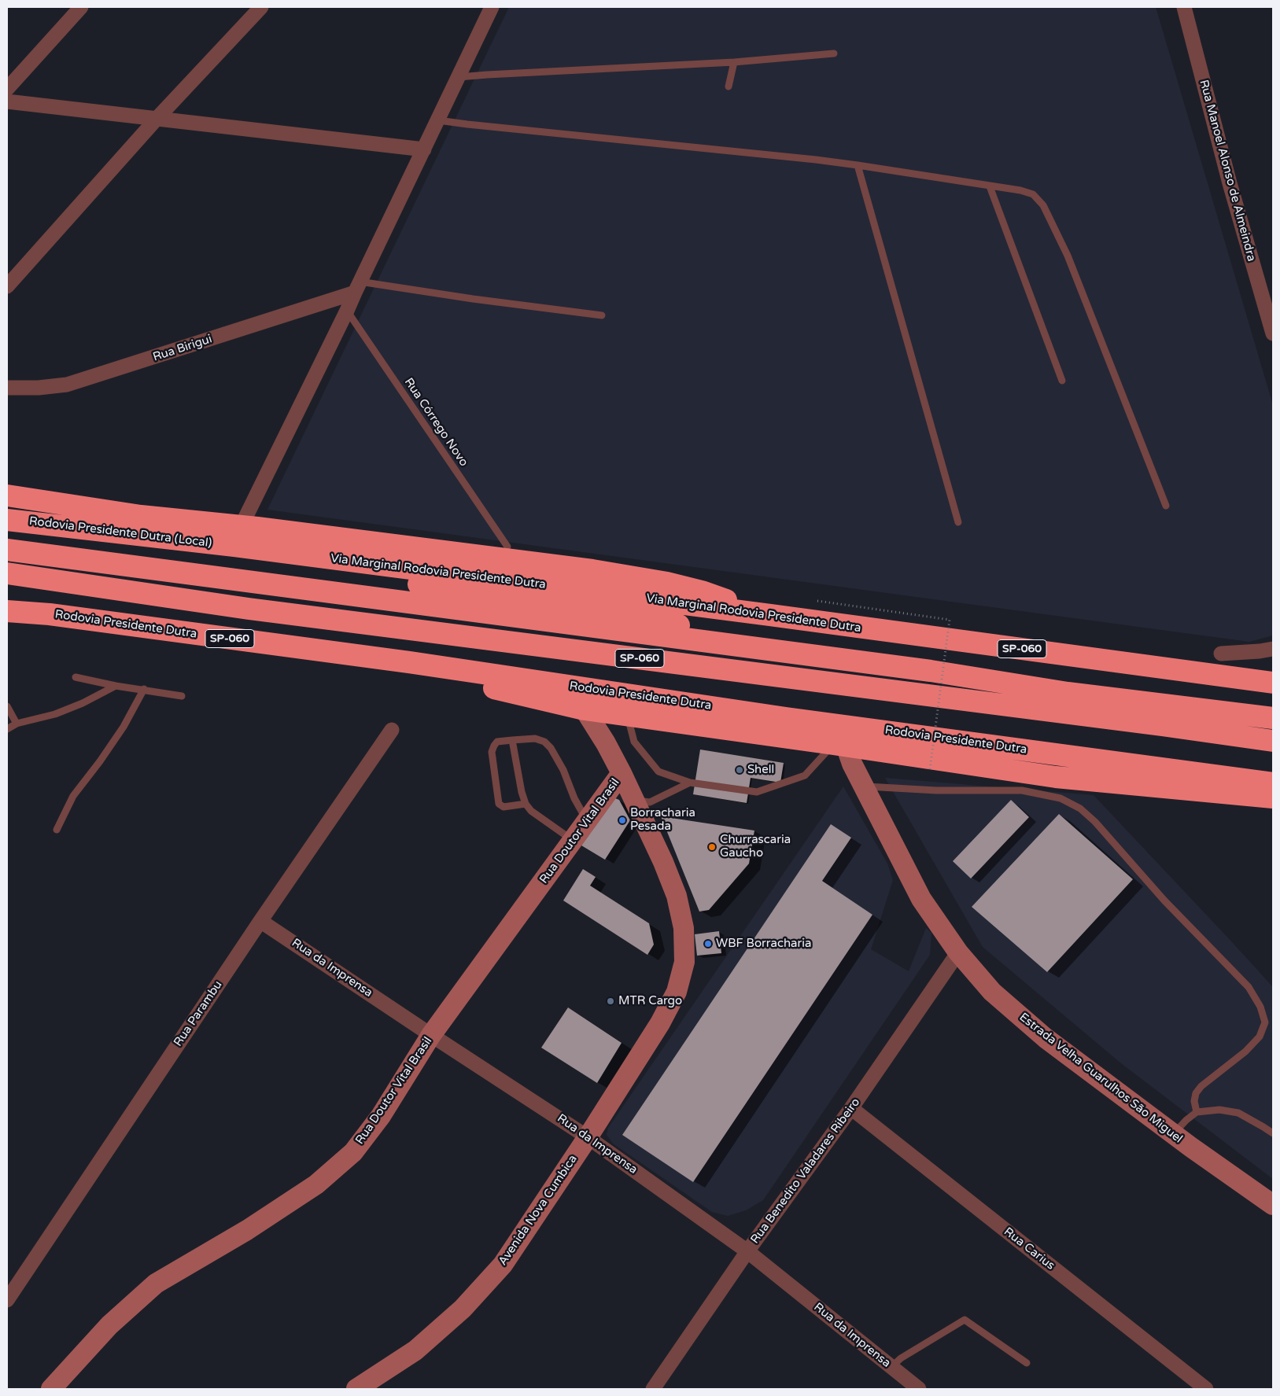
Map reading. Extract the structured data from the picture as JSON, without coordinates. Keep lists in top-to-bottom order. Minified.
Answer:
{"streets":{"highway":["Rodovia Presidente Dutra (Local)","Via Marginal Rodovia Presidente Dutra","Rodovia Presidente Dutra","SP-060"],"street":["Rua Manoel Alonso de Almeindra","Rua Birigui","Rua Doutor Vital Brasil","Rua da Imprensa","Rua Parambu","Estrada Velha Guarulhos São Miguel","Rua Benedito Valadares Ribeiro","Avenida Nova Cumbica","Rua Carius"],"lane":["Rua Córrego Novo"]},"crossings":[["Rodovia Presidente Dutra (Local)","Via Marginal Rodovia Presidente Dutra"],["Rua Doutor Vital Brasil","Rua da Imprensa"],["Rua Doutor Vital Brasil","Avenida Nova Cumbica"],["Rua da Imprensa","Rua Parambu"],["Rua da Imprensa","Rua Benedito Valadares Ribeiro"],["Rua da Imprensa","Avenida Nova Cumbica"],["Estrada Velha Guarulhos São Miguel","Rua Benedito Valadares Ribeiro"],["Rua Benedito Valadares Ribeiro","Rua Carius"]],"places":["Shell","Borracharia Pesada","Churrascaria Gaucho","WBF Borracharia","MTR Cargo"]}
